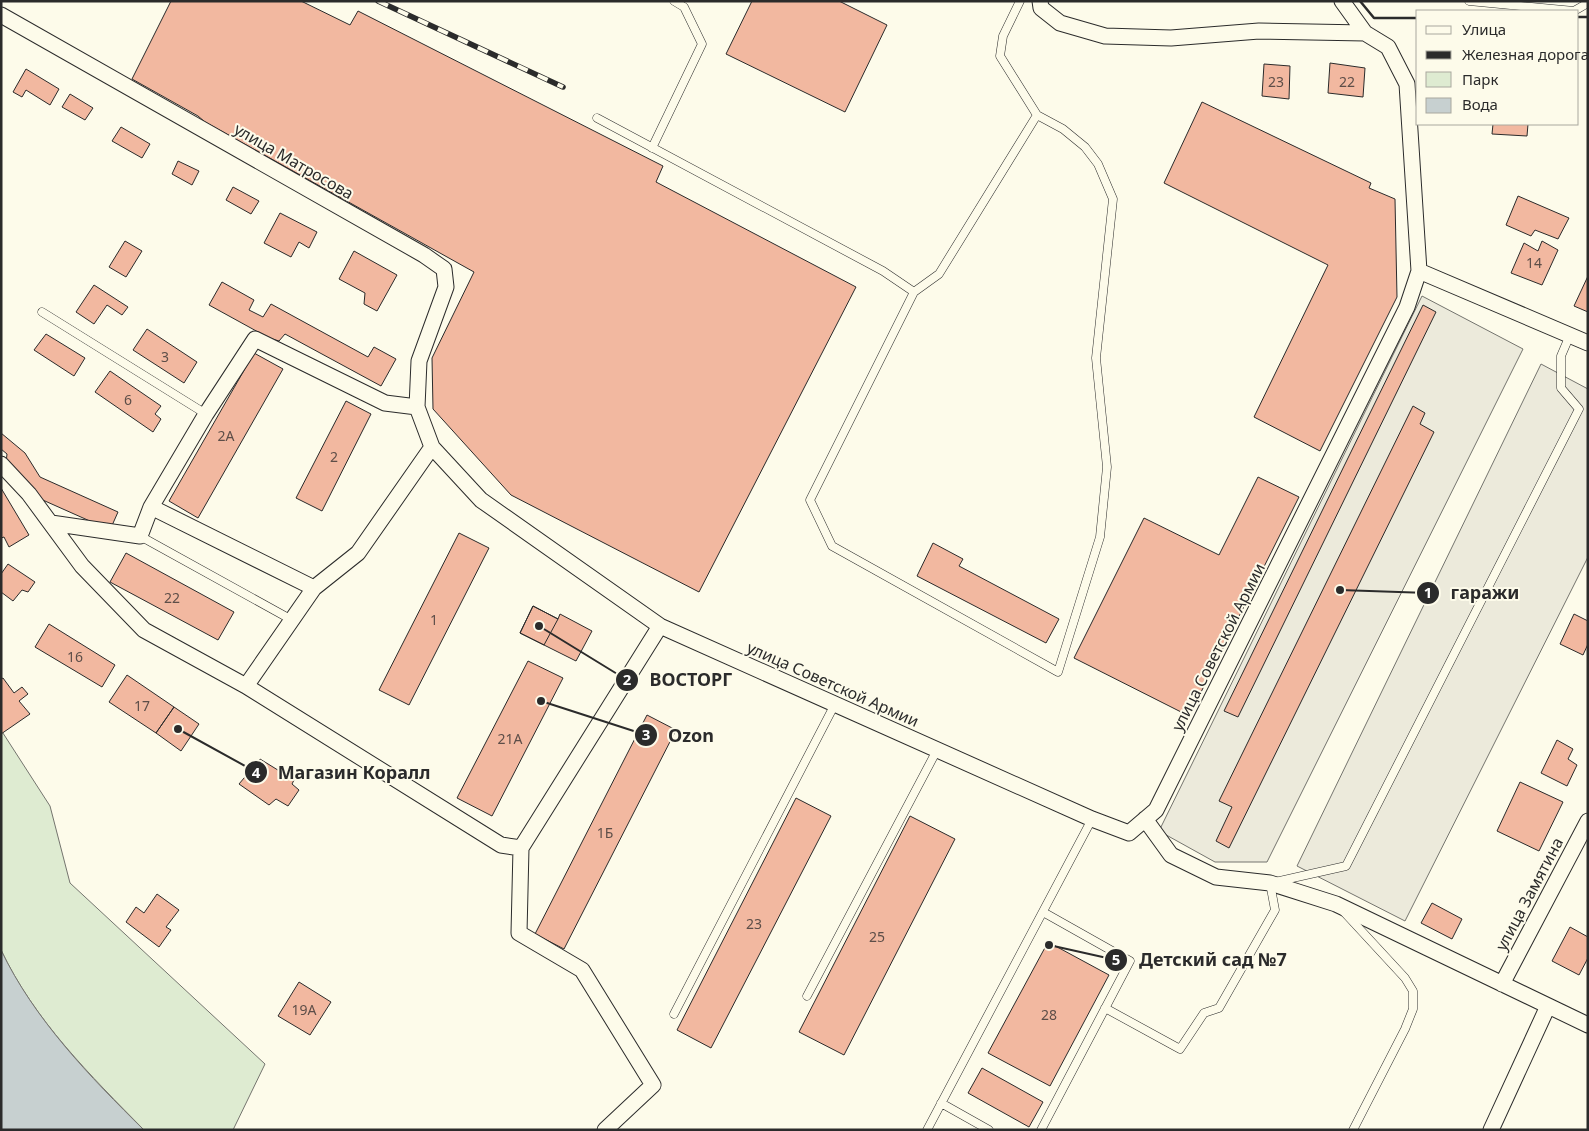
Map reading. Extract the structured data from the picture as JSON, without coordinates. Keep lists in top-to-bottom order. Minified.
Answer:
{"streets":{"street":["улица Матросова","улица Советской Армии","улица Замятина"]},"crossings":[["улица Матросова","улица Советской Армии"]],"places":["гаражи","ВОСТОРГ","Ozon","Магазин Коралл","Детский сад №7"],"house_numbers":["23","22","14","3","6","2А","2","22","1","16","17","21А","1Б","23","25","19А","28"],"legend":["Улица","Железная дорога","Парк","Вода"]}
